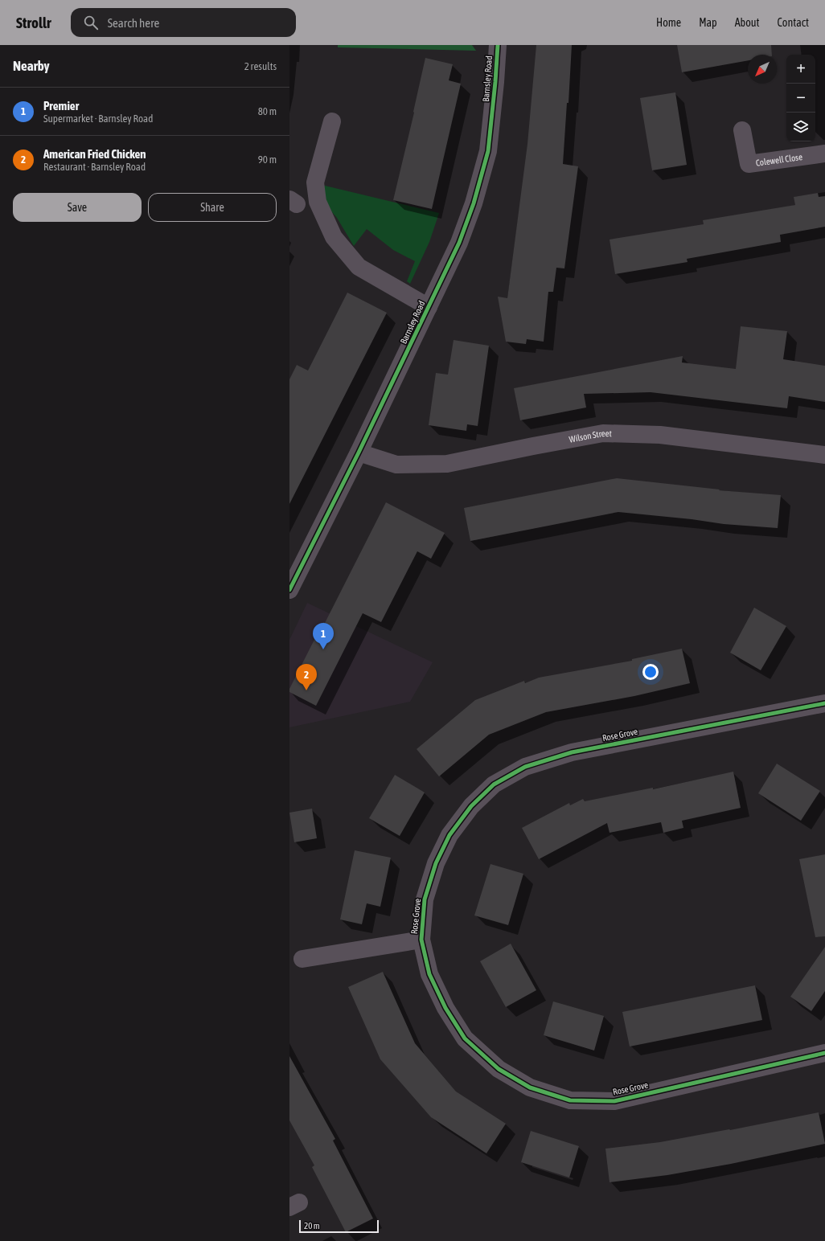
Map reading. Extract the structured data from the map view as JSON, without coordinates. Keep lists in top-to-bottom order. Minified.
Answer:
{"streets":{"street":["Barnsley Road","Colewell Close","Wilson Street","Rose Grove"]},"crossings":[["Barnsley Road","Wilson Street"]],"scale_bar":"20 m","north":"bottom left","page":{"header":"Strollr","search":"Search here","nav":["Home","Map","About","Contact"],"heading":["Nearby","2 results"],"map_buttons":["+","−"],"list":[{"mark":"1","name":"Premier","note":"Supermarket · Barnsley Road","value":"80 m"},{"mark":"2","name":"American Fried Chicken","note":"Restaurant · Barnsley Road","value":"90 m"}],"buttons":["Save","Share"],"pins":["1","2"],"scale":"20 m"}}
